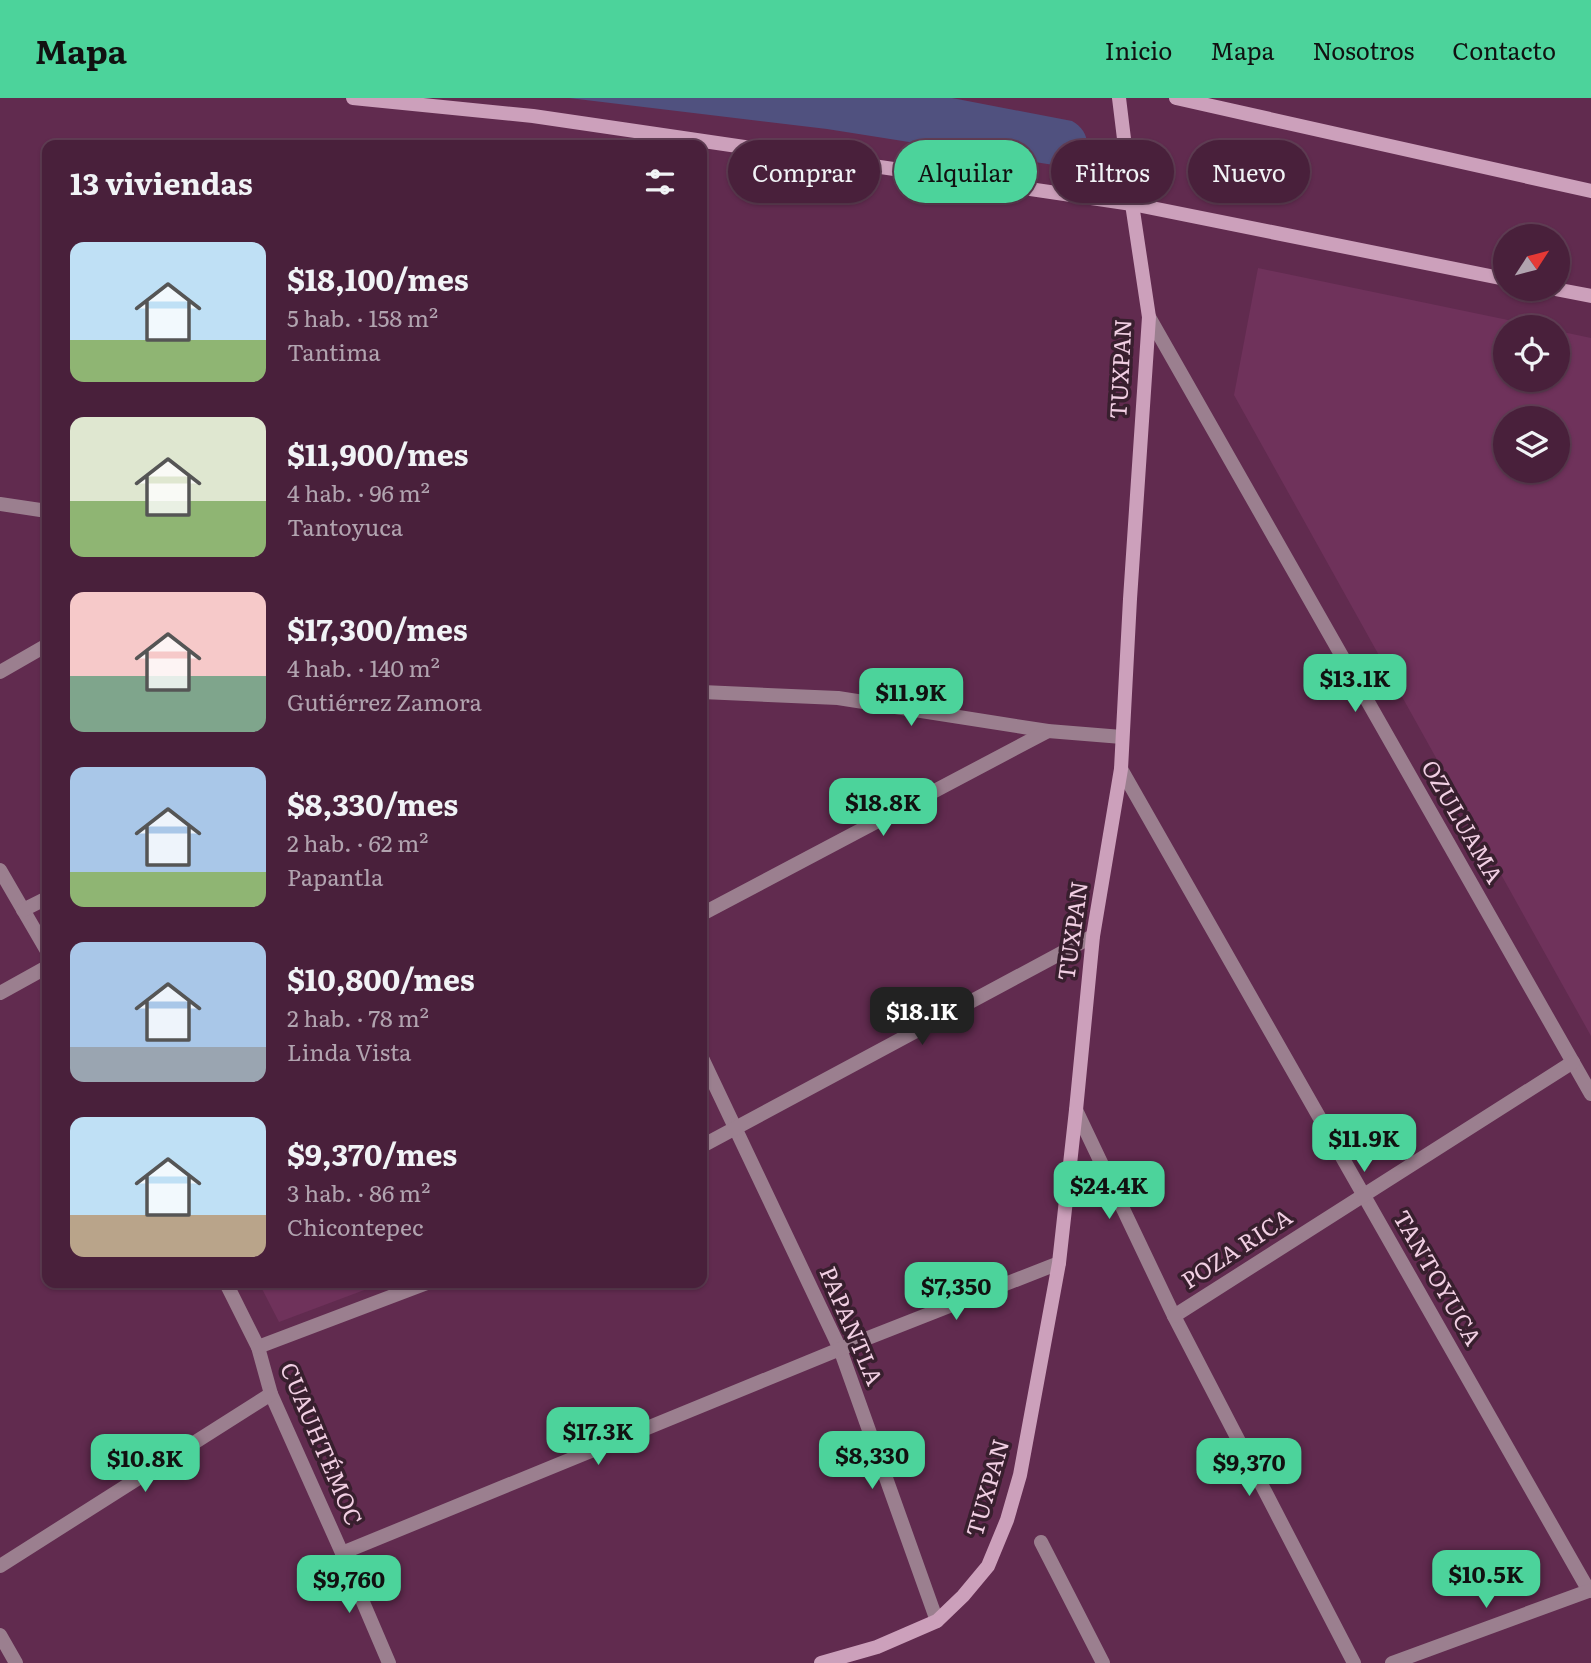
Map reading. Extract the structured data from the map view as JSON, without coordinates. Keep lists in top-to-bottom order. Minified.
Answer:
{"streets":{"main road":["TUXPAN"],"street":["OZULUAMA","POZA RICA","TANTOYUCA","PAPANTLA","CUAUHTÉMOC"]},"crossings":[["TUXPAN","OZULUAMA"],["TUXPAN","TANTOYUCA"],["TUXPAN","PAPANTLA"],["OZULUAMA","POZA RICA"],["POZA RICA","TANTOYUCA"]],"north":"top right","page":{"header":"Mapa","nav":["Inicio","Mapa","Nosotros","Contacto"],"chip":["Comprar","Alquilar","Filtros","Nuevo"],"heading":"13 viviendas","list":[{"name":"$18,100/mes","note":"5 hab. · 158 m² · Tantima"},{"name":"$11,900/mes","note":"4 hab. · 96 m² · Tantoyuca"},{"name":"$17,300/mes","note":"4 hab. · 140 m² · Gutiérrez Zamora"},{"name":"$8,330/mes","note":"2 hab. · 62 m² · Papantla"},{"name":"$10,800/mes","note":"2 hab. · 78 m² · Linda Vista"},{"name":"$9,370/mes","note":"3 hab. · 86 m² · Chicontepec"}],"price":["$13.1K","$11.9K","$18.8K","$18.1K","$11.9K","$24.4K","$7,350","$17.3K","$8,330","$10.8K","$9,370","$10.5K","$9,760"]}}
